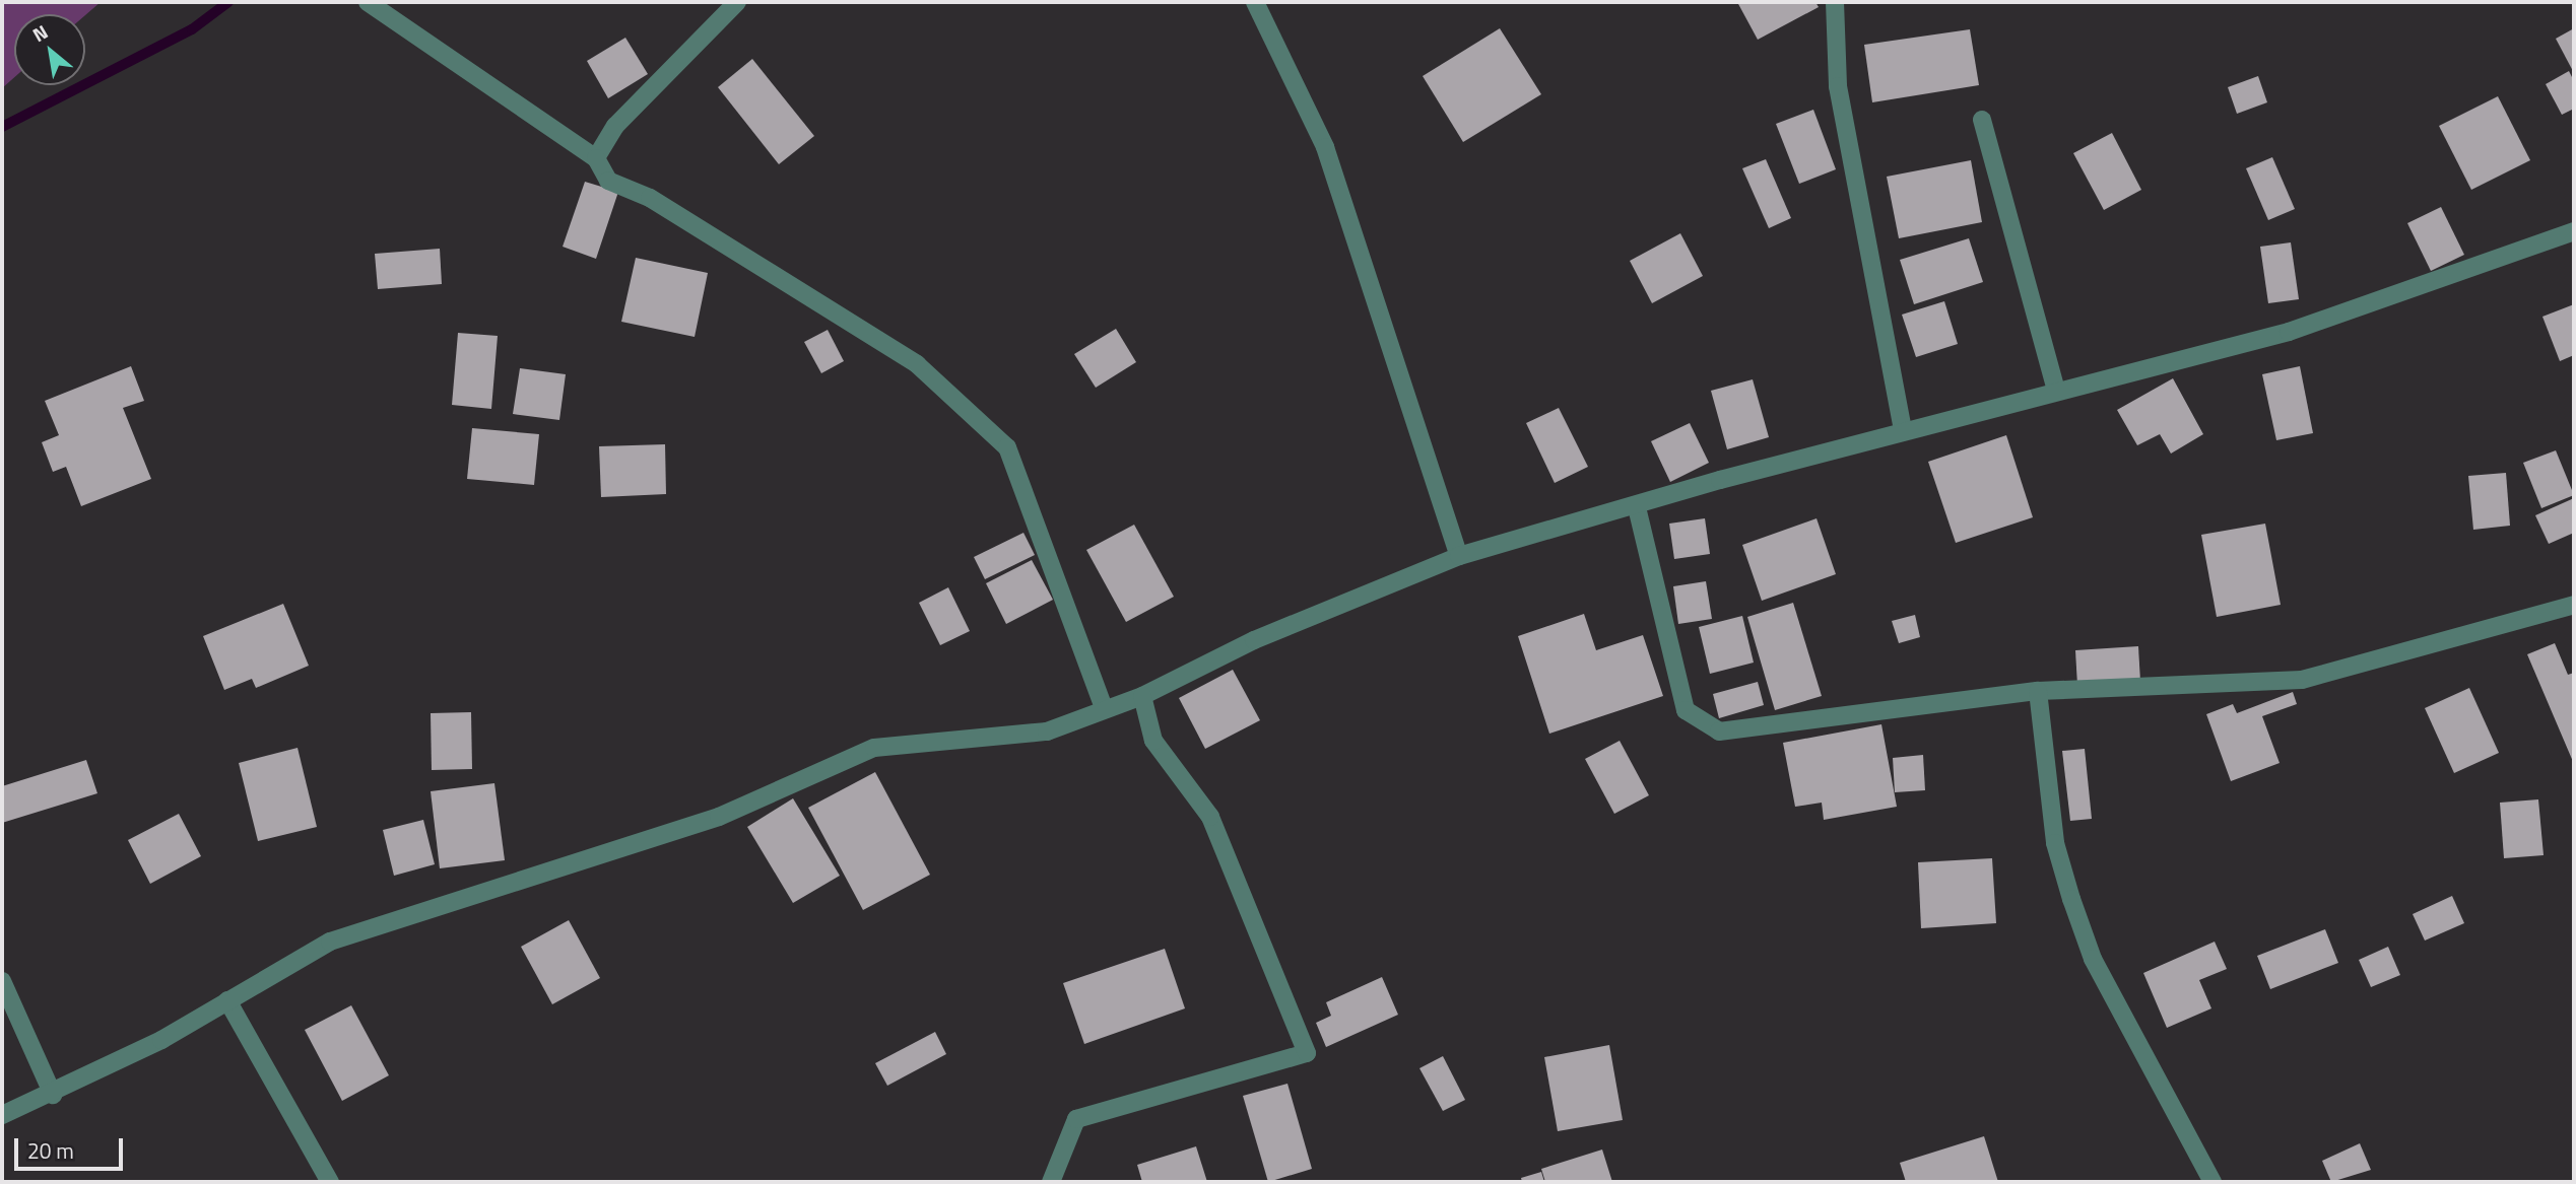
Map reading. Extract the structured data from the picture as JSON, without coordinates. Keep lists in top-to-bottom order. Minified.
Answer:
{"scale_bar":"20 m","north":"top left"}
